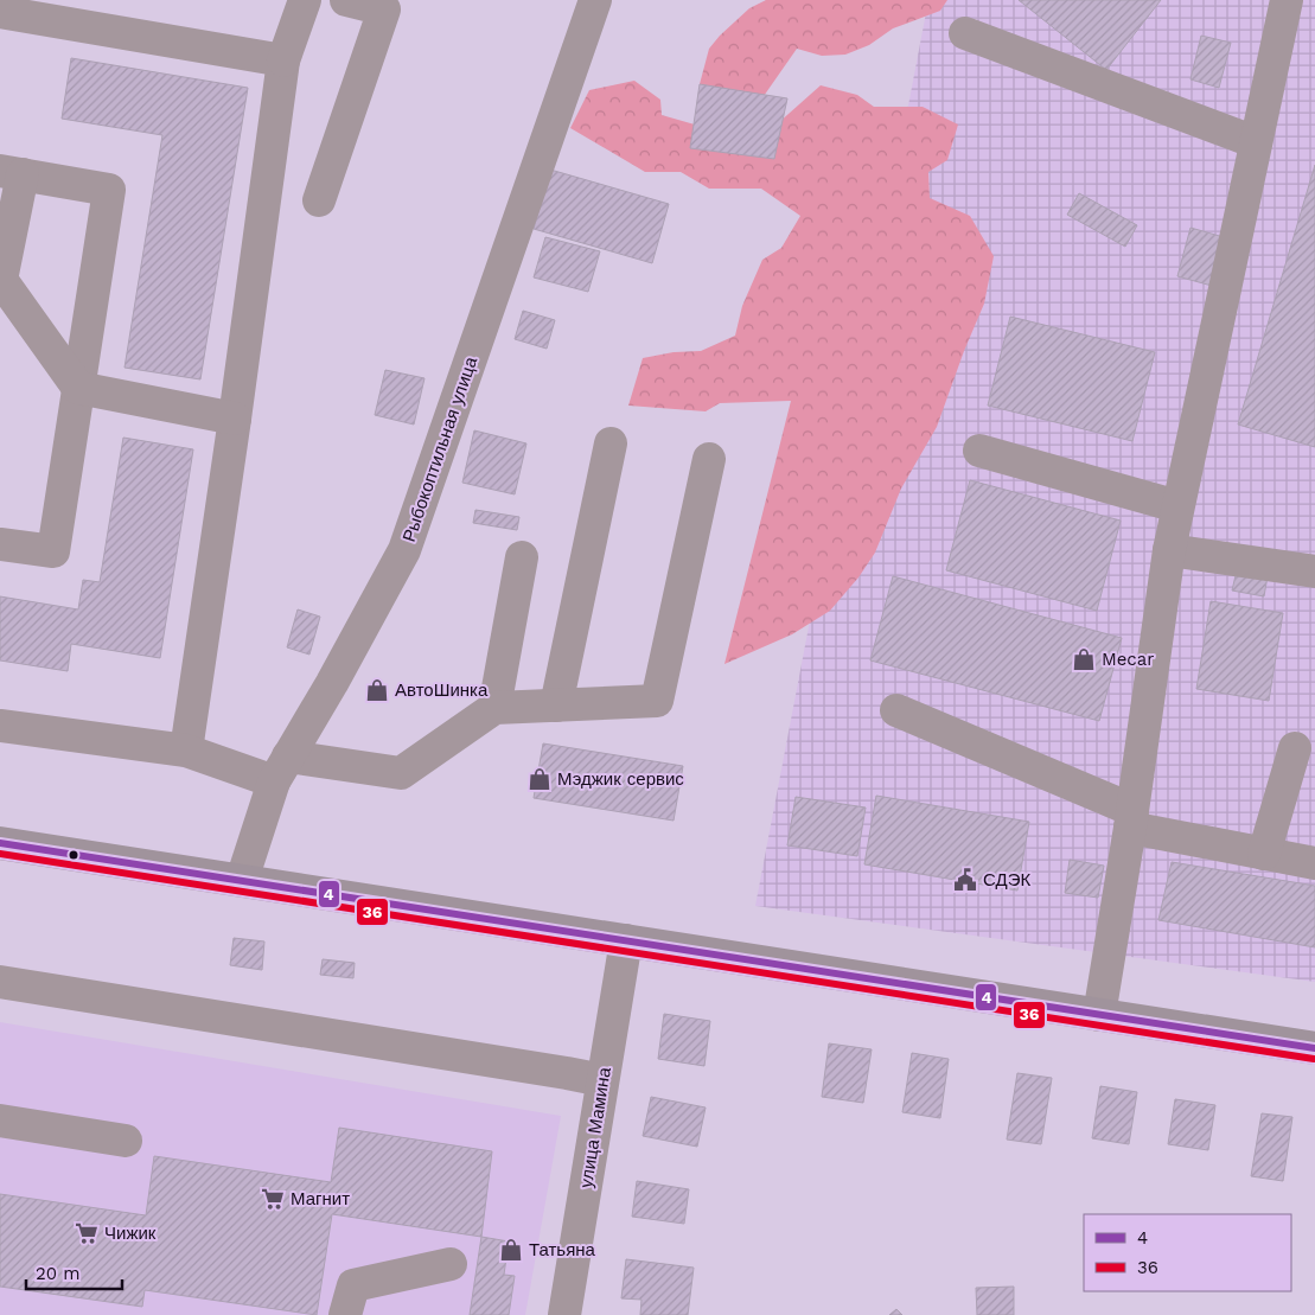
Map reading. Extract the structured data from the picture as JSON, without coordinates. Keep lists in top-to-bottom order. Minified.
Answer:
{"streets":{"street":["Рыбокоптильная улица","улица Мамина"]},"places":{"shop":["Mecar","АвтоШинка","Мэджик сервис","Татьяна"],"public building":["СДЭК"],"supermarket":["Магнит","Чижик"]},"lines":["transit line 4","transit line 36"],"legend":["4","36"],"scale_bar":"20 m"}
